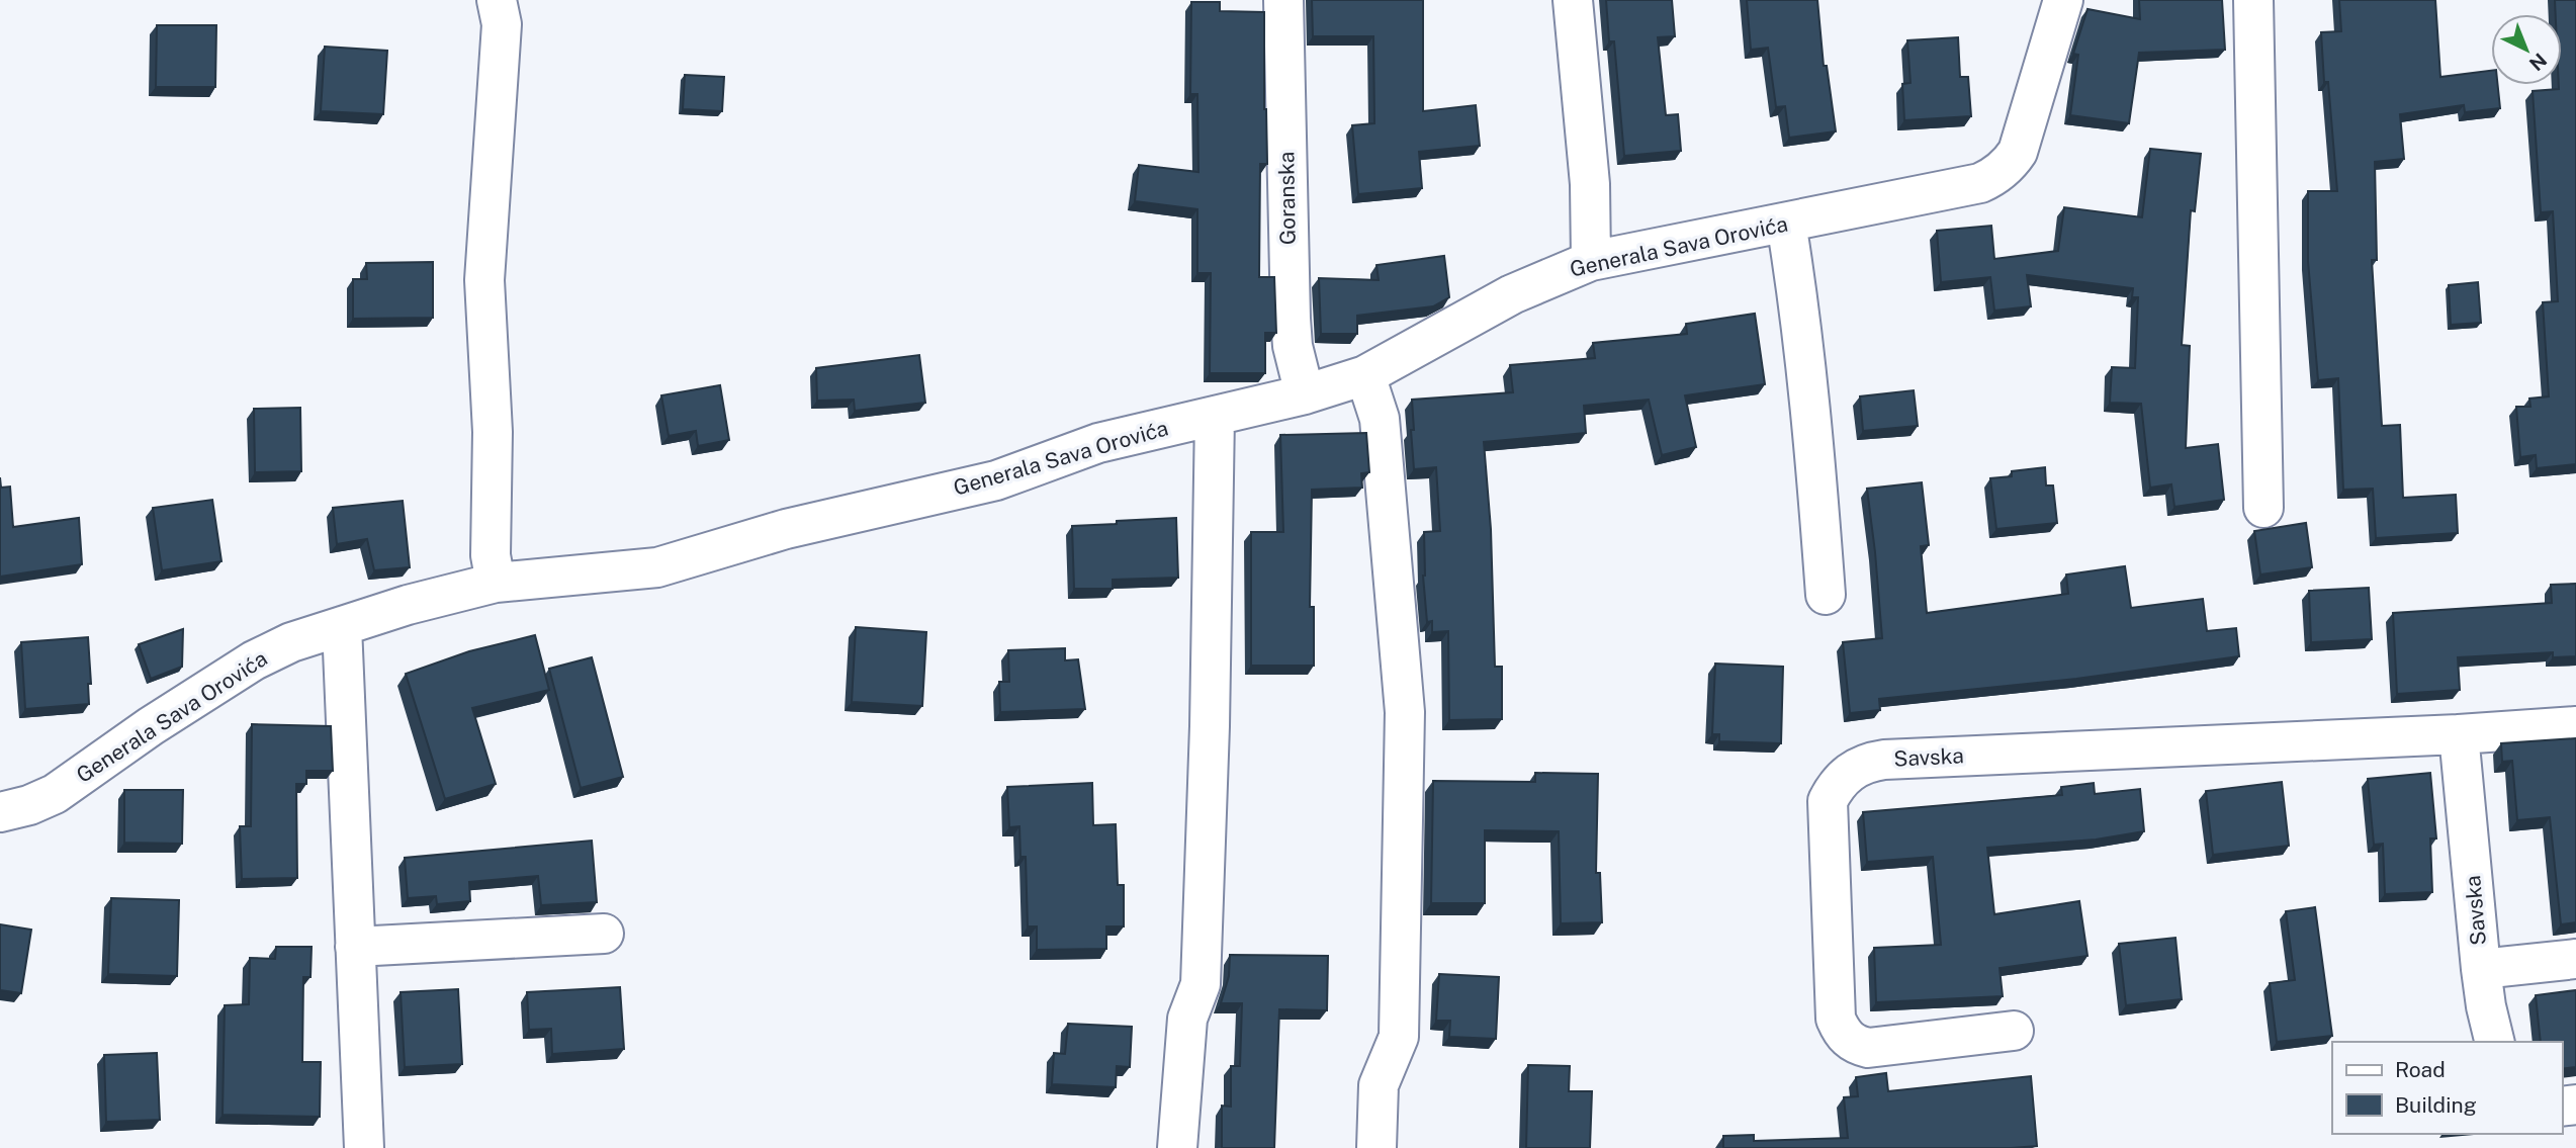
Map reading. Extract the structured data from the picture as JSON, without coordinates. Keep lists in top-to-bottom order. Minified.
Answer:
{"streets":{"street":["Goranska","Generala Sava Orovića","Savska"]},"crossings":[["Goranska","Generala Sava Orovića"]],"legend":["Road","Building"],"north":"bottom right"}
